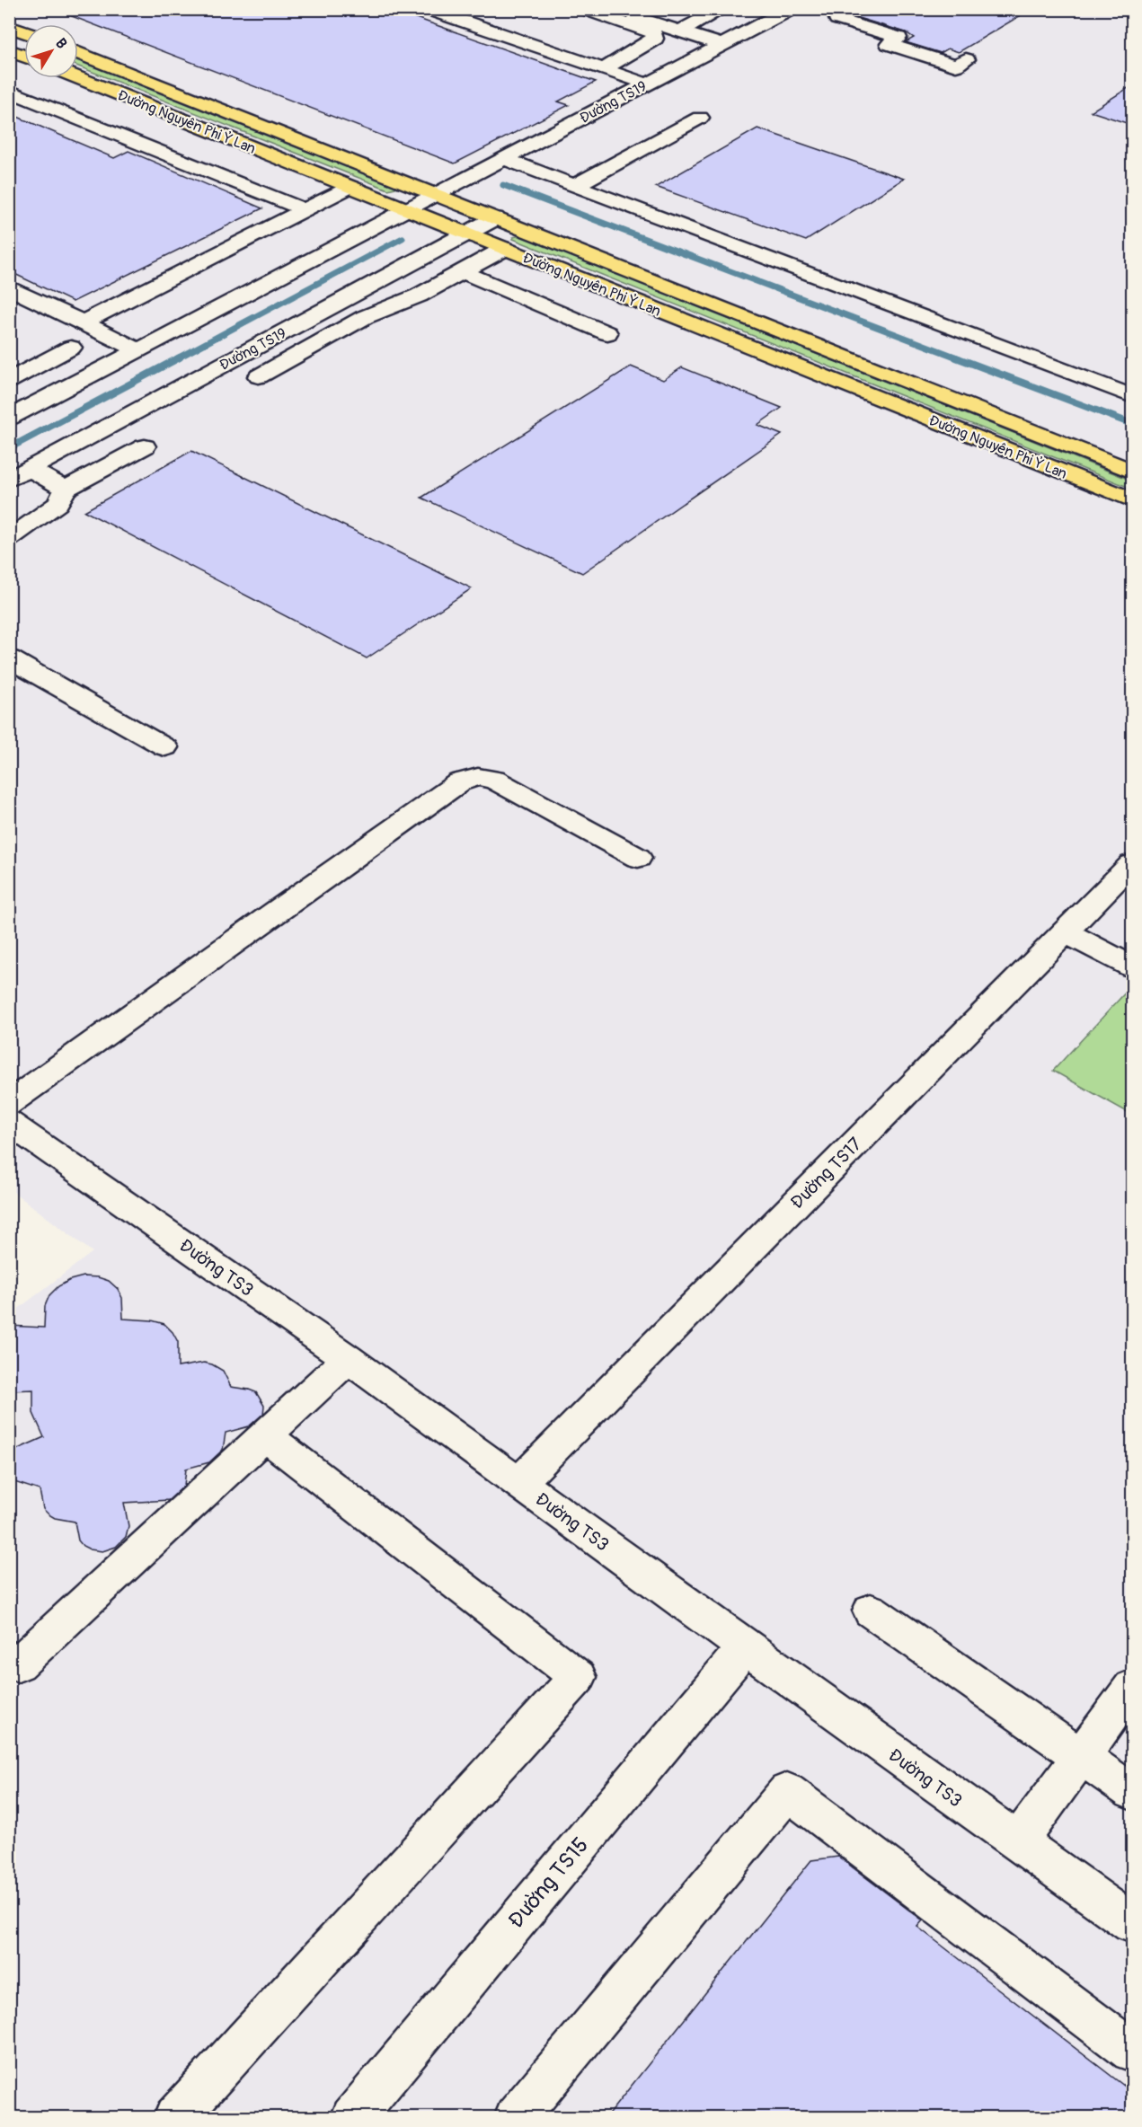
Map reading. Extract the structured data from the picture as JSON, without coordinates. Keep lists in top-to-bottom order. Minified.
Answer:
{"streets":{"main road":["Đường Nguyên Phi Ỷ Lan"],"street":["Đường TS19","Đường TS17","Đường TS3","Đường TS15"]},"crossings":[["Đường TS19","Đường Nguyên Phi Ỷ Lan"],["Đường TS17","Đường TS3"],["Đường TS3","Đường TS15"]],"north":"top right"}
